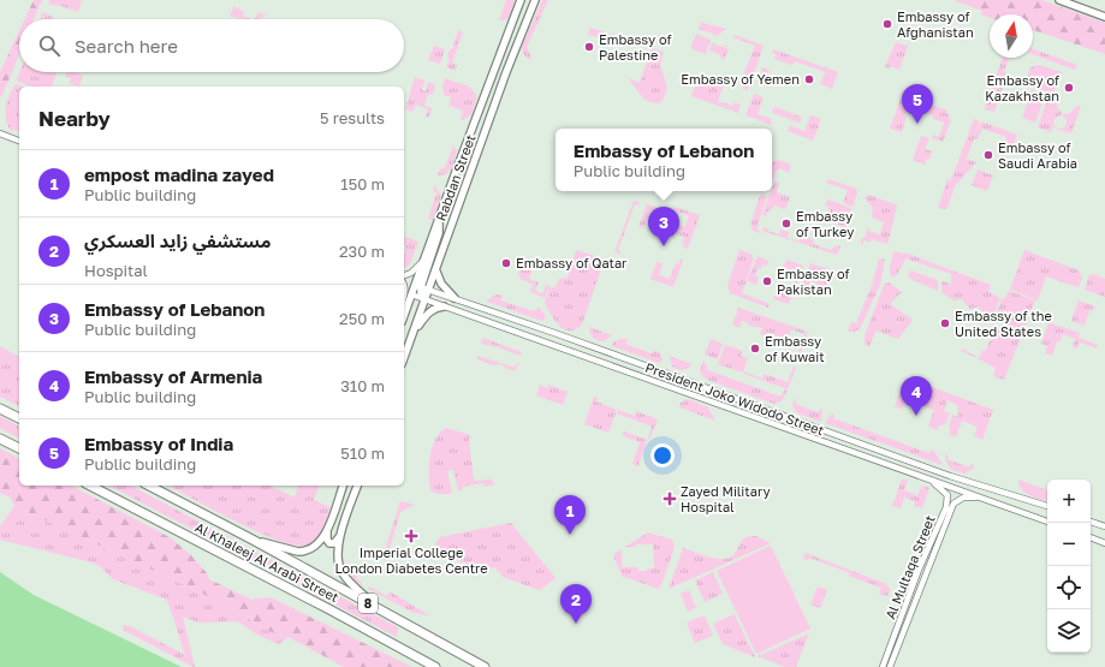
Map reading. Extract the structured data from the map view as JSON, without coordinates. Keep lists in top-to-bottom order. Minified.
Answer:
{"streets":{"highway":["Al Khaleej Al Arabi Street","8"],"main road":["Rabdan Street"],"street":["President Joko Widodo Street","Al Multaqa Street"]},"crossings":[["Rabdan Street","President Joko Widodo Street"],["President Joko Widodo Street","Al Multaqa Street"]],"places":{"other":["Embassy of Afghanistan","Embassy of Palestine","Embassy of Yemen","Embassy of Kazakhstan","Embassy of Saudi Arabia","Embassy of Turkey","Embassy of Qatar","Embassy of Pakistan","Embassy of the United States","Embassy of Kuwait"],"health":["Zayed Military Hospital","Imperial College London Diabetes Centre"]},"north":"top","page":{"search":"Search here","pins":["5","3","4","1","2"],"heading":["Nearby","5 results"],"popup":["Embassy of Lebanon","Public building"],"list":[{"mark":"1","name":"empost madina zayed","note":"Public building","value":"150 m"},{"mark":"2","name":"مستشفي زايد العسكري","note":"Hospital","value":"230 m"},{"mark":"3","name":"Embassy of Lebanon","note":"Public building","value":"250 m"},{"mark":"4","name":"Embassy of Armenia","note":"Public building","value":"310 m"},{"mark":"5","name":"Embassy of India","note":"Public building","value":"510 m"}],"map_buttons":["+","−"]}}
